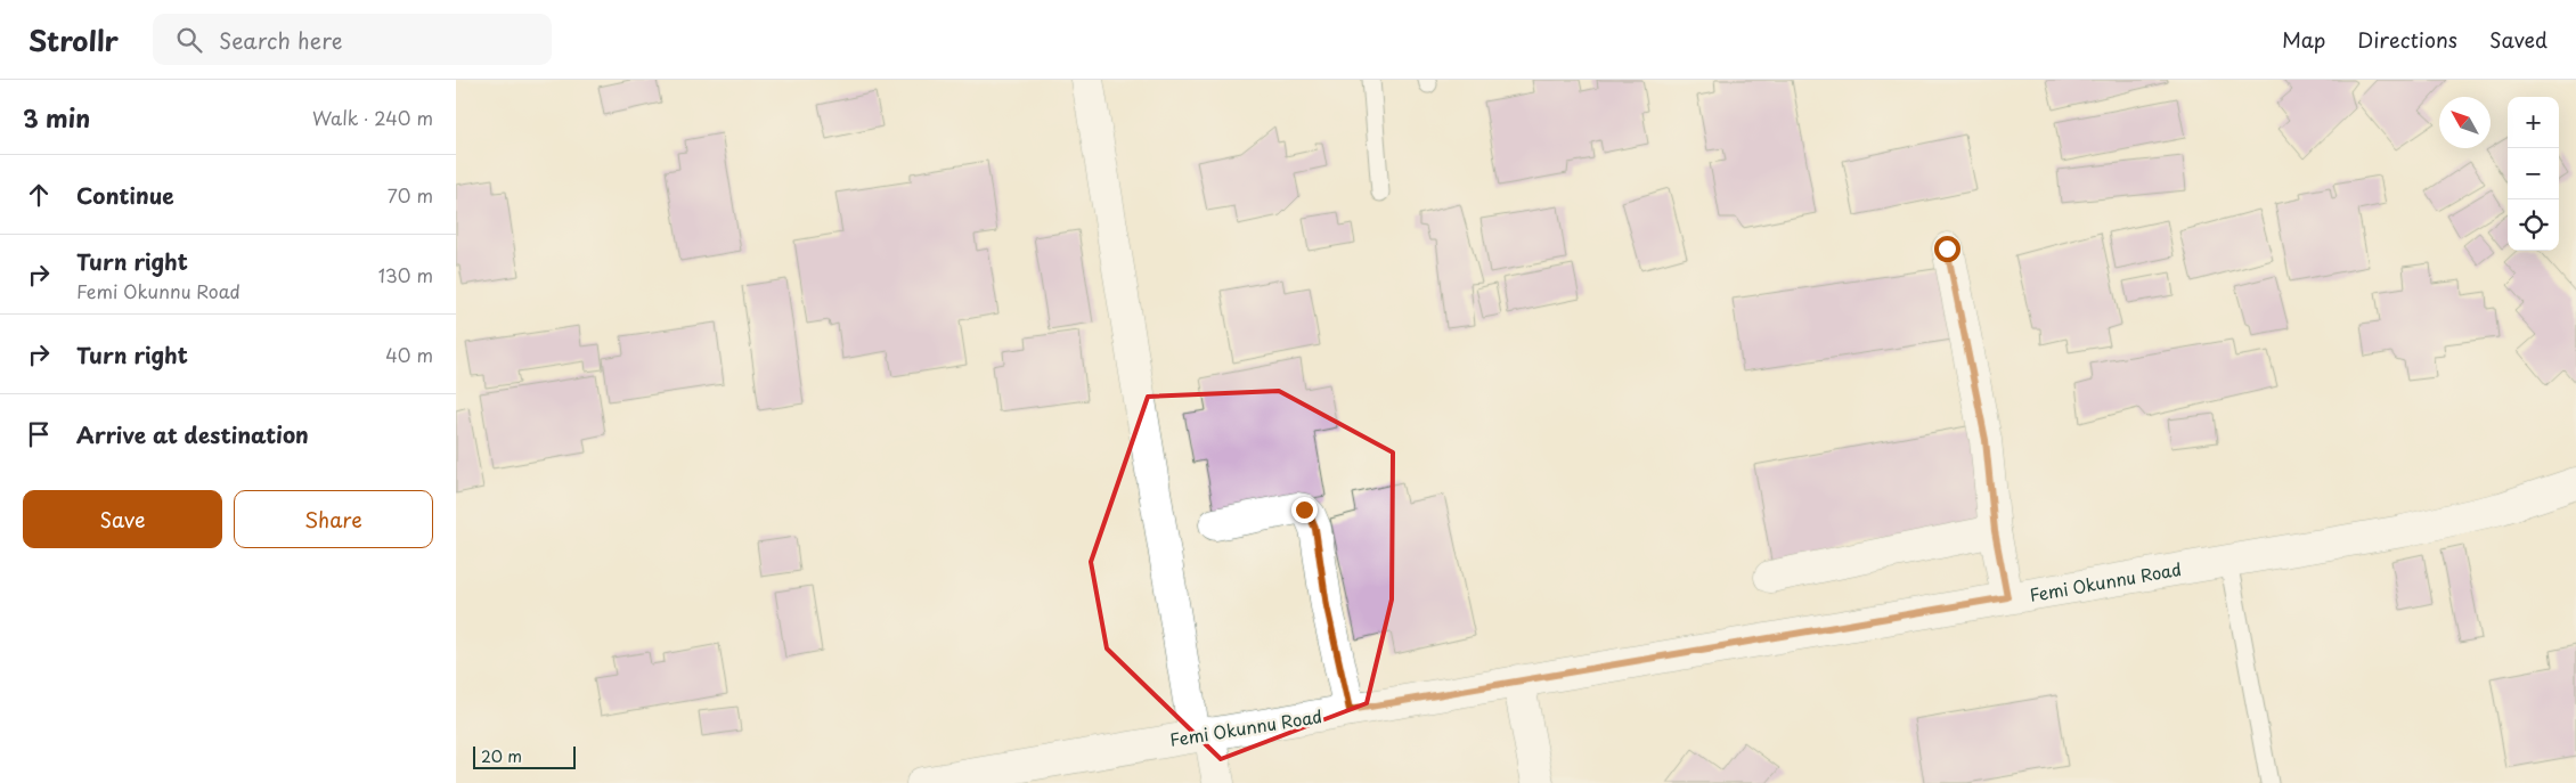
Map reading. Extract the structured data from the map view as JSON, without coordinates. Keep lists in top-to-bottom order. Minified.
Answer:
{"streets":{"street":["Femi Okunnu Road"]},"scale_bar":"20 m","north":"top left","page":{"header":"Strollr","search":"Search here","nav":["Map","Directions","Saved"],"heading":["3 min","Walk · 240 m"],"map_buttons":["+","−"],"list":[["Continue","70 m"],["Turn right","Femi Okunnu Road","130 m"],["Turn right","40 m"],"Arrive at destination"],"buttons":["Save","Share"],"scale":"20 m"}}
